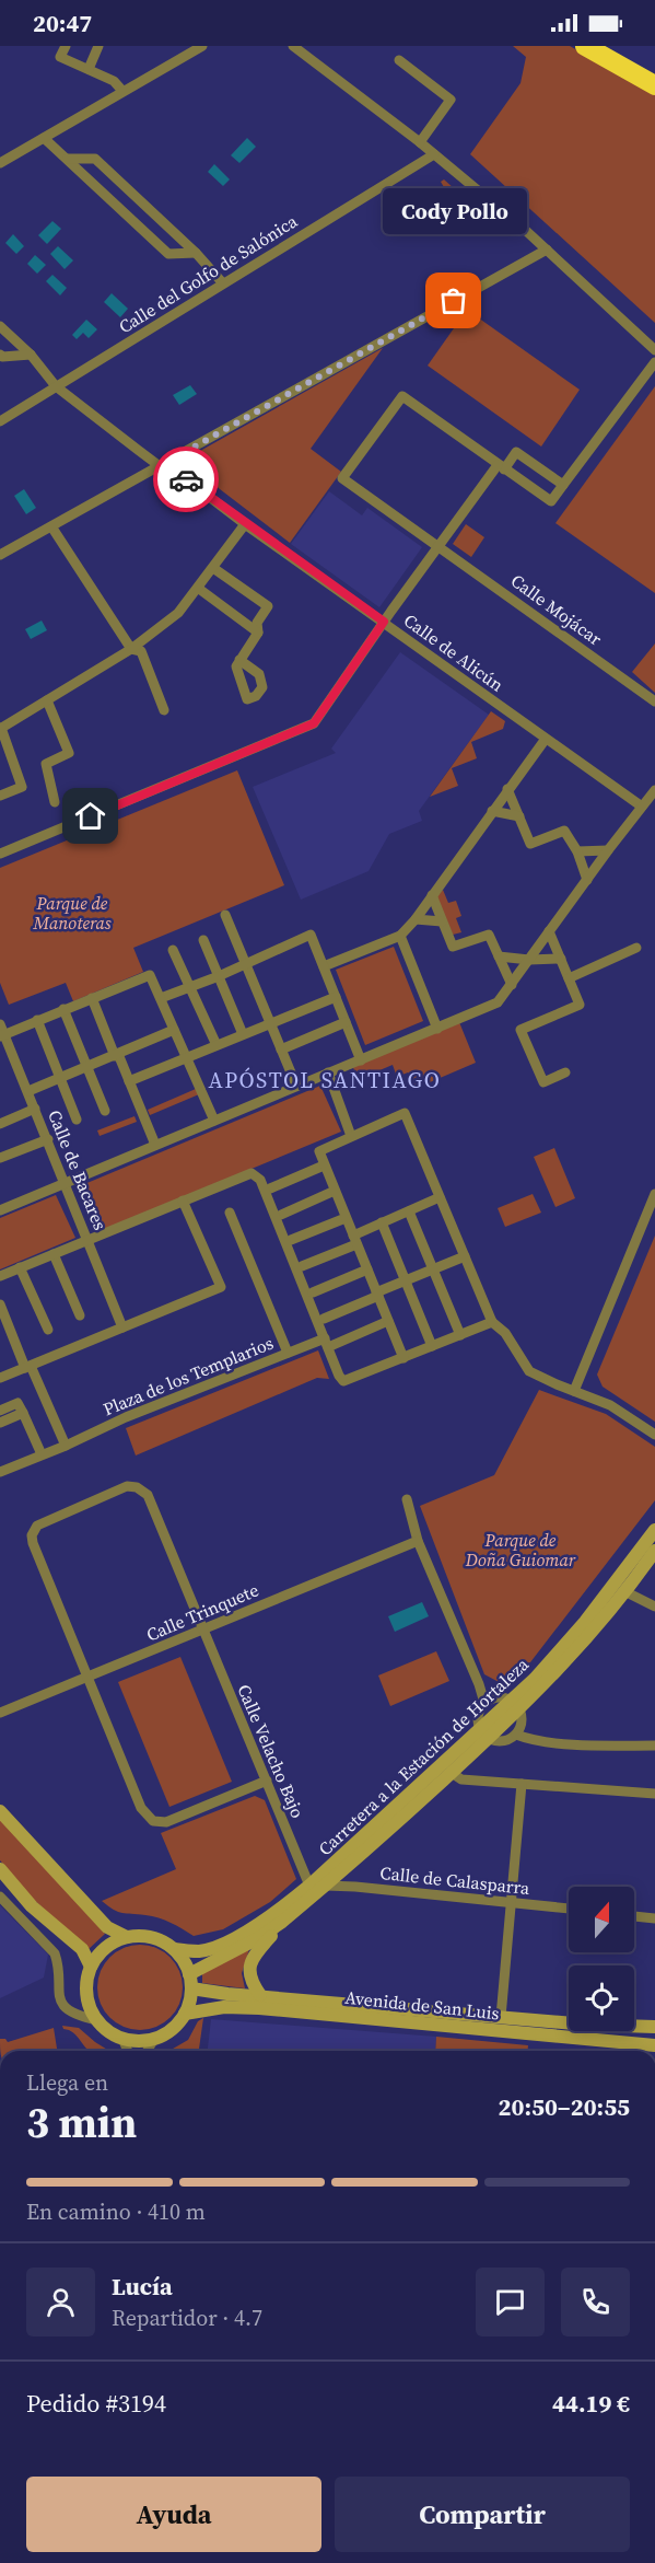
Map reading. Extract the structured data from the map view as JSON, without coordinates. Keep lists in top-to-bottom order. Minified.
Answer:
{"streets":{"street":["Calle del Golfo de Salónica","Calle Mojácar","Calle de Alicún","Calle de Bacares","Plaza de los Templarios","Calle Trinquete","Calle Velacho Bajo","Carretera a la Estación de Hortaleza","Calle de Calasparra","Avenida de San Luis"]},"crossings":[["Calle del Golfo de Salónica","Calle de Alicún"],["Calle Trinquete","Calle Velacho Bajo"],["Calle Velacho Bajo","Carretera a la Estación de Hortaleza"],["Carretera a la Estación de Hortaleza","Calle de Calasparra"],["Carretera a la Estación de Hortaleza","Avenida de San Luis"]],"districts":["APÓSTOL SANTIAGO"],"parks":["Parque de Manoteras","Parque de Doña Guiomar"],"places":["Cody Pollo"],"north":"top","page":{"status":"20:47","bubble":"Cody Pollo","heading":["3 min","Llega en","20:50–20:55"],"panel":["Lucía","Repartidor · 4.7","Pedido #3194","44.19 €"],"bar":"En camino · 410 m","buttons":["Ayuda","Compartir"]}}
